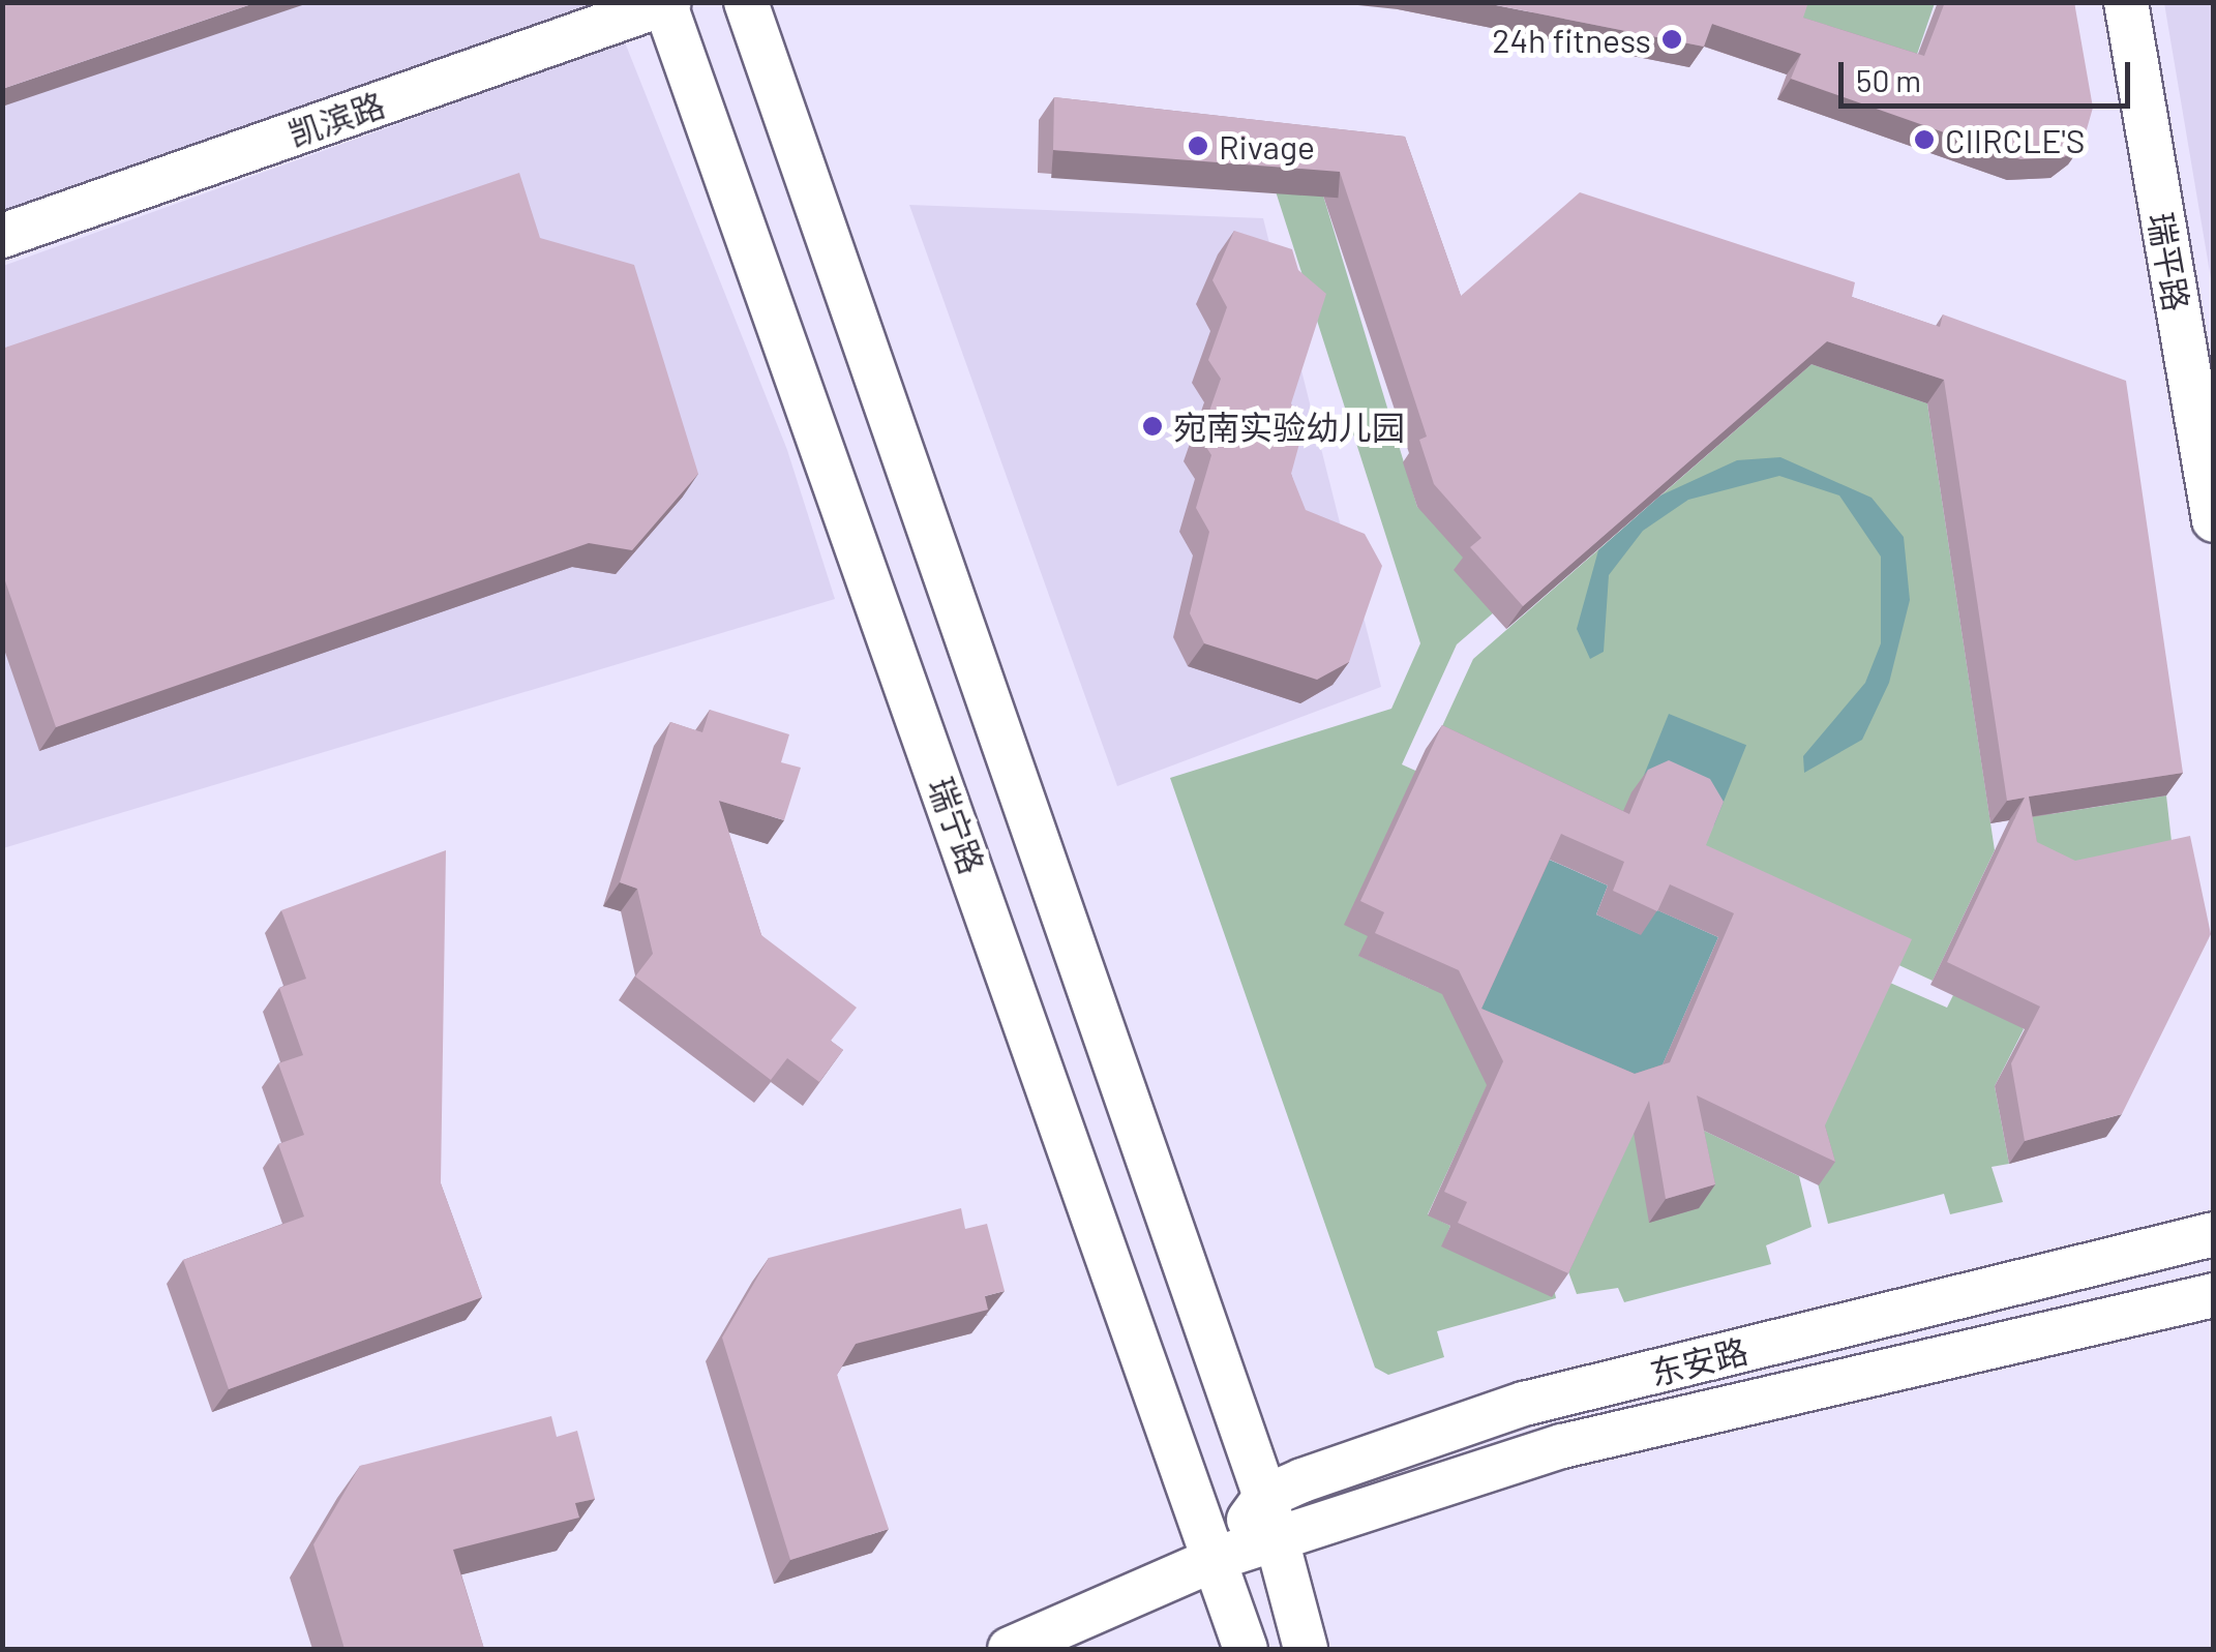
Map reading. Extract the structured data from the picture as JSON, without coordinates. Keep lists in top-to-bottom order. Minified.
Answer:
{"streets":{"street":["凯滨路","瑞平路","瑞宁路","东安路"]},"crossings":[["凯滨路","瑞宁路"],["瑞宁路","东安路"]],"places":["24h fitness","CIIRCLE'S","Rivage","宛南实验幼儿园"],"scale_bar":"50 m"}
